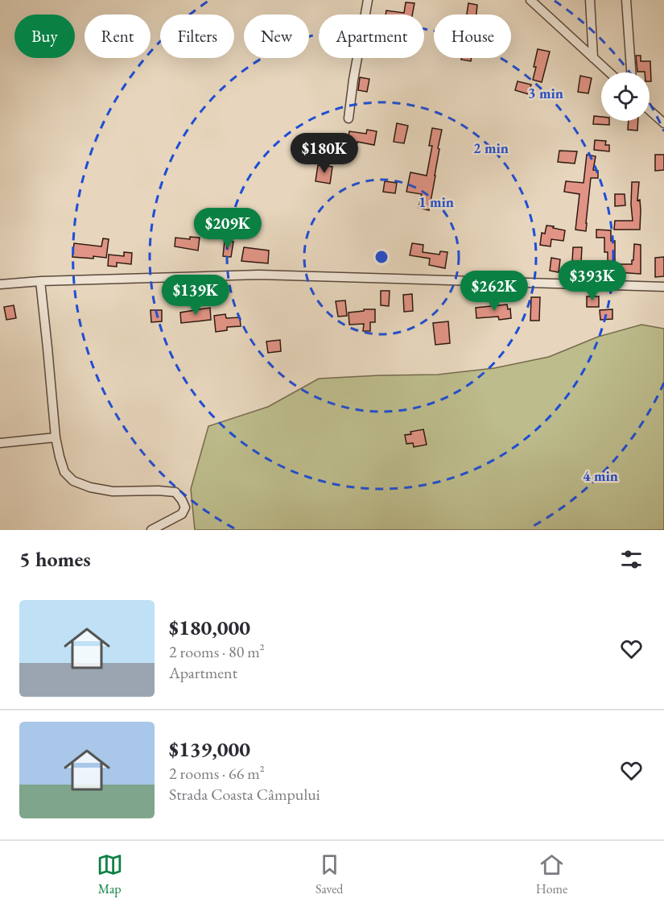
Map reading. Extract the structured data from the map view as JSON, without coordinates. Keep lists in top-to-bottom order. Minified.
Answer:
{"page":{"chip":["Buy","Rent","Filters","New","Apartment","House"],"price":["$180K","$209K","$393K","$262K","$139K"],"heading":"5 homes","list":[{"name":"$180,000","note":"2 rooms · 80 m² · Apartment"},{"name":"$139,000","note":"2 rooms · 66 m² · Strada Coasta Câmpului"}],"tabs":["Map","Saved","Home"]},"rings":["3 min","2 min","1 min","4 min"]}
